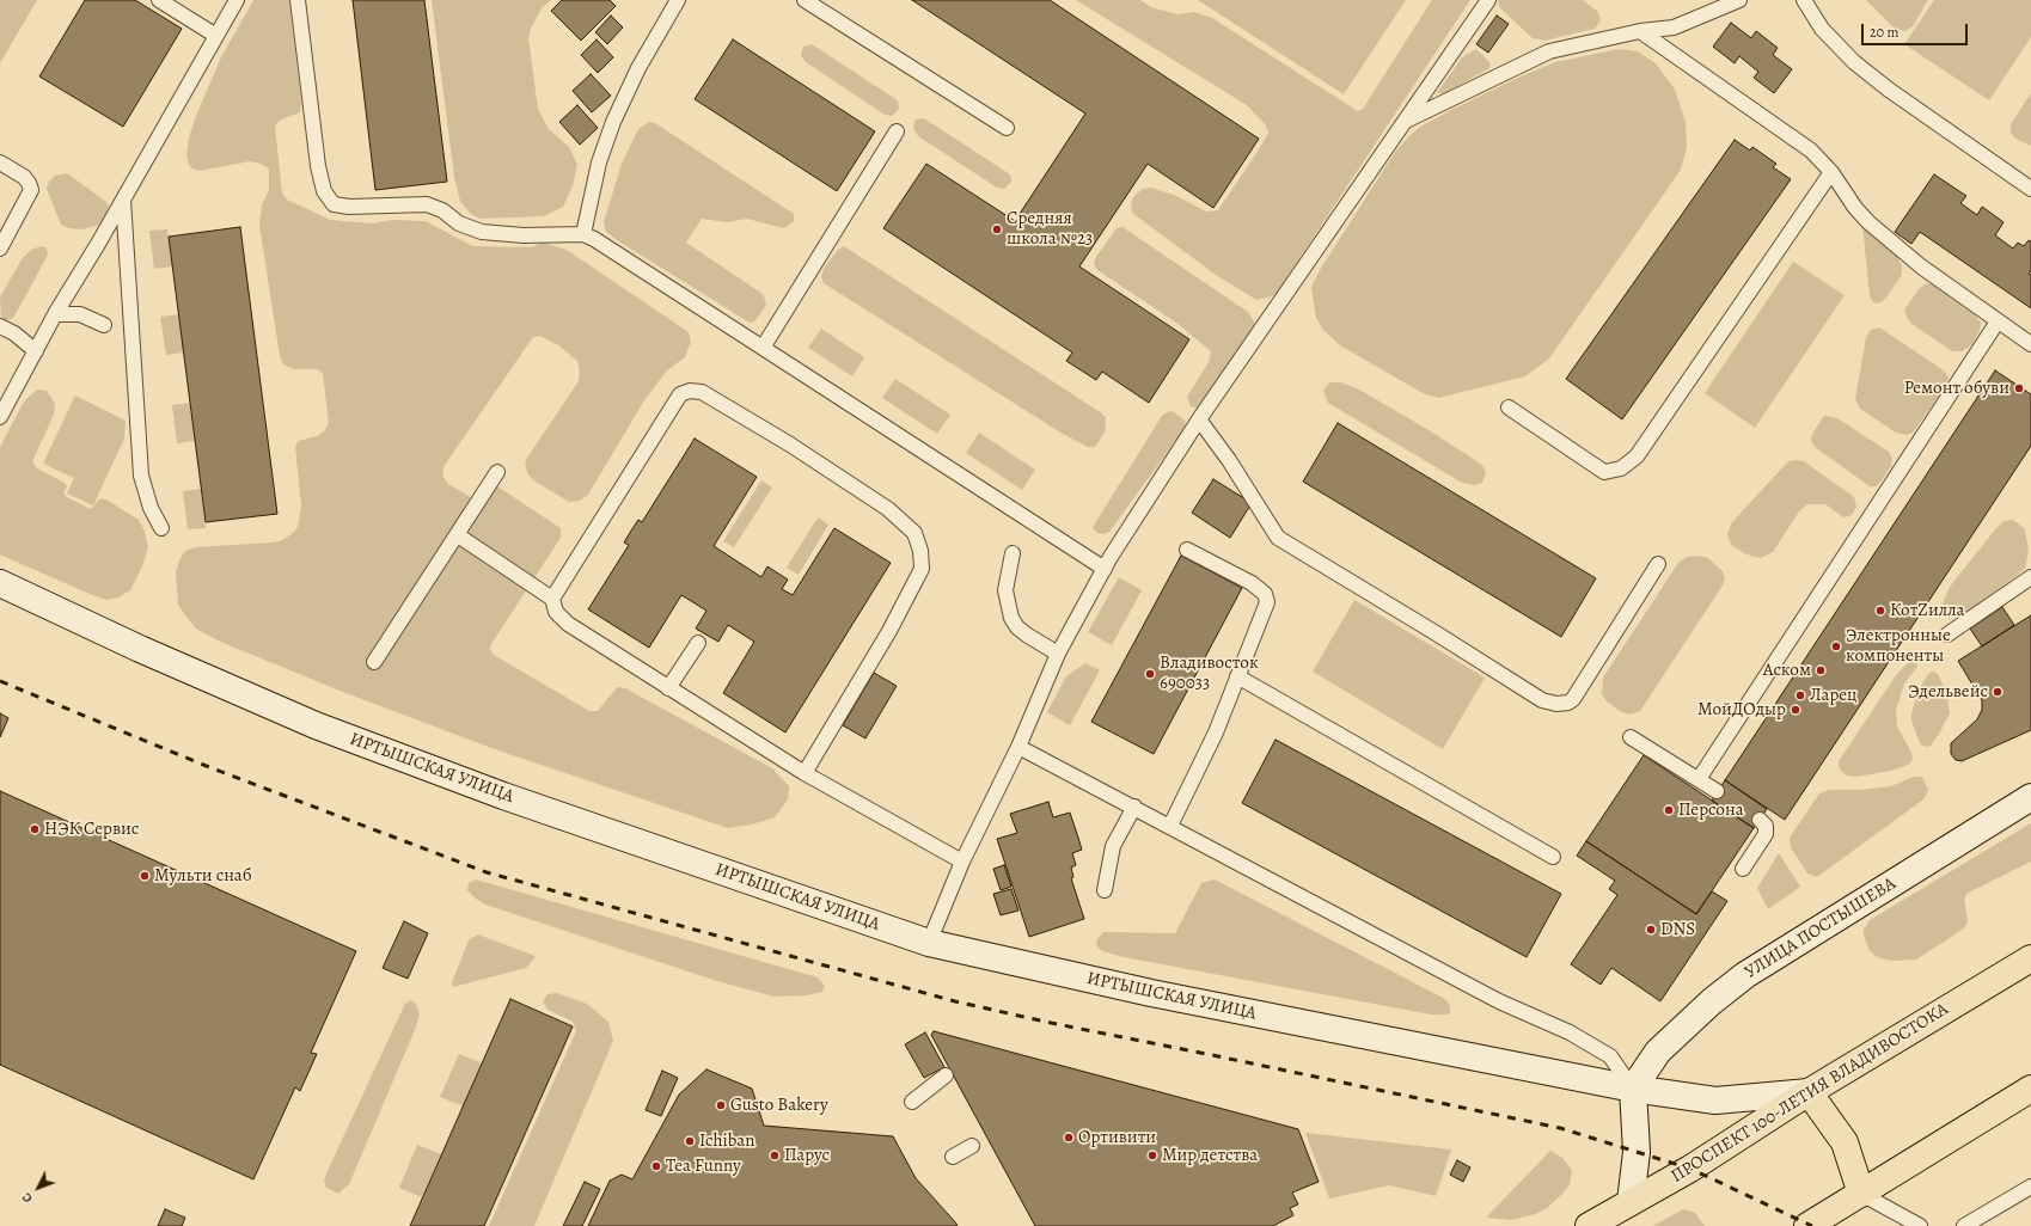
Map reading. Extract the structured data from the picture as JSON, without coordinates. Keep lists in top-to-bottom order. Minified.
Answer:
{"streets":{"highway":["ПРОСПЕКТ 100-ЛЕТИЯ ВЛАДИВОСТОКА"],"main road":["ИРТЫШСКАЯ УЛИЦА","УЛИЦА ПОСТЫШЕВА"]},"crossings":[["ИРТЫШСКАЯ УЛИЦА","УЛИЦА ПОСТЫШЕВА"],["ИРТЫШСКАЯ УЛИЦА","ПРОСПЕКТ 100-ЛЕТИЯ ВЛАДИВОСТОКА"]],"places":["Средняя школа №23","Ремонт обуви","КотZилла","Электронные компоненты","Аском","Владивосток 690033","Эдельвейс","Ларец","МойДОдыр","Персона","НЭК Сервис","Мульти снаб","DNS","Gusto Bakery","Ортивити","Ichiban","Парус","Мир детства","Tea Funny"],"scale_bar":"20 m","north":"bottom left"}
